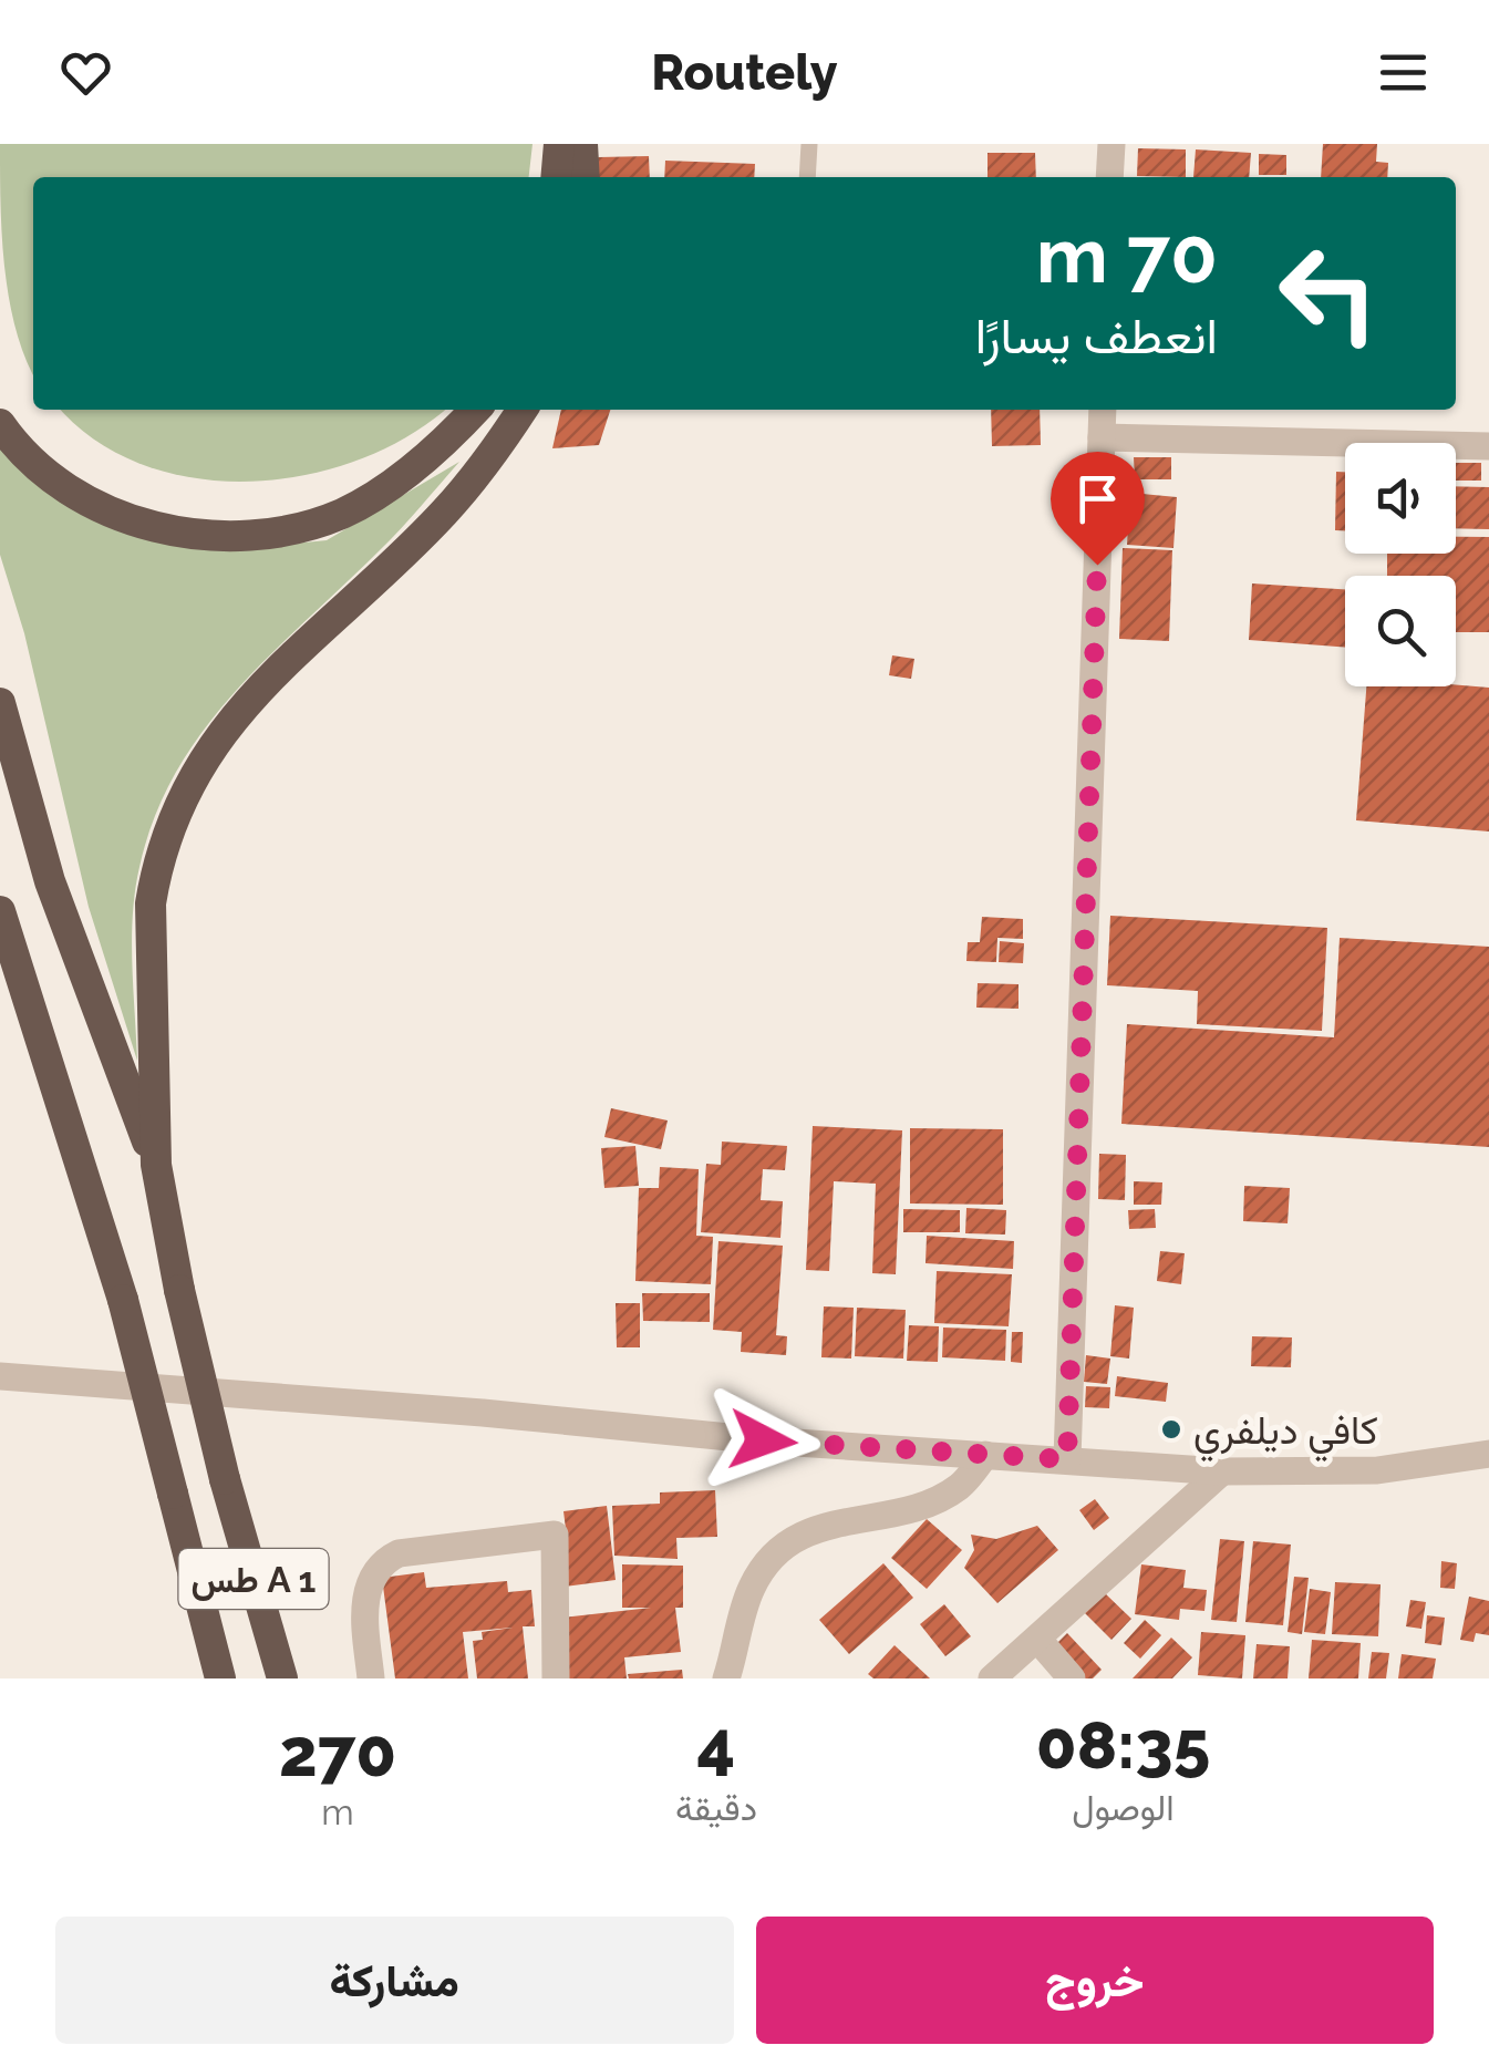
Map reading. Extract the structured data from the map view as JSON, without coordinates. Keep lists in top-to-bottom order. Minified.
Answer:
{"streets":{"highway":["طس A 1"]},"places":["كافي ديلفري"],"page":{"header":"Routely","turn":["70 m","انعطف يسارًا"],"eta":["08:35","الوصول","4","دقيقة","270","m"],"buttons":["خروج","مشاركة"]}}
